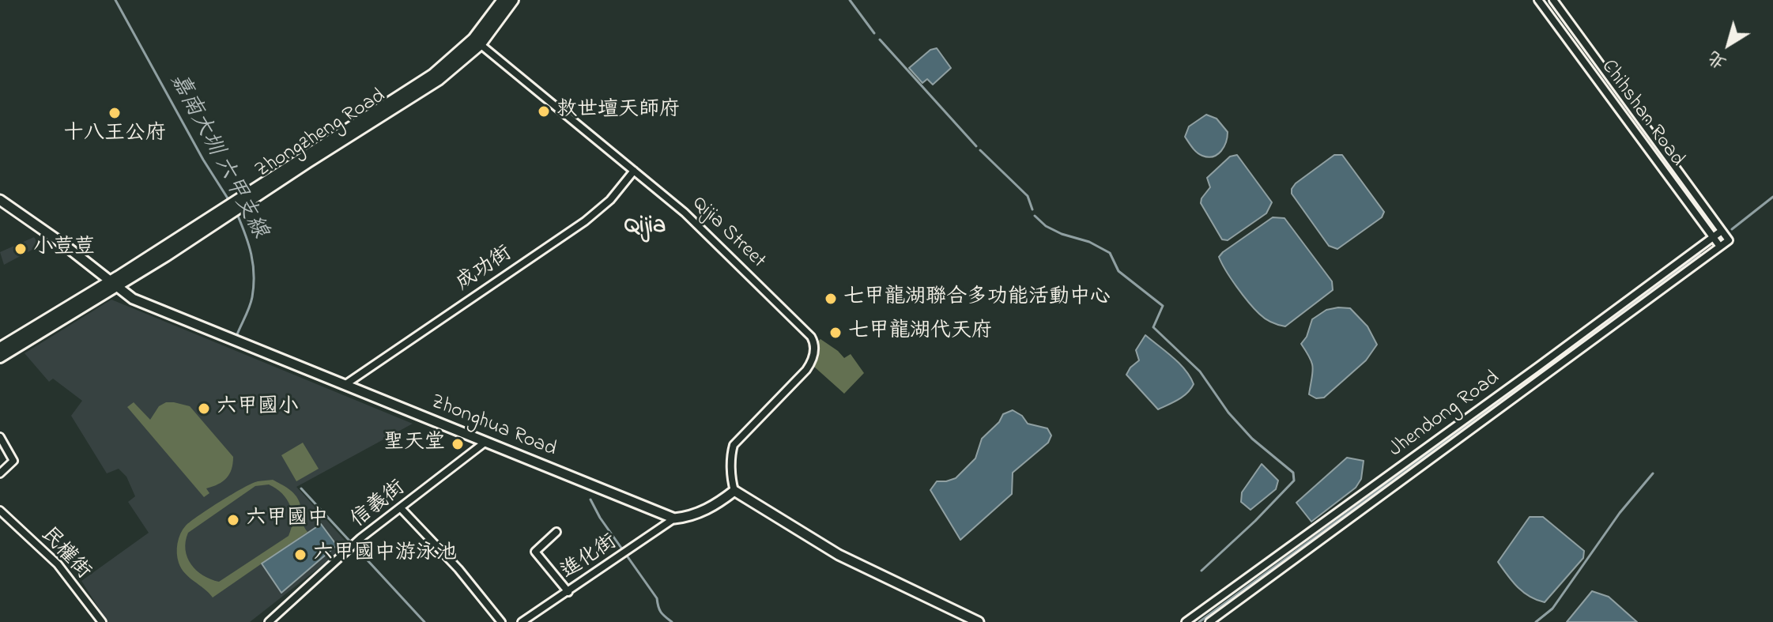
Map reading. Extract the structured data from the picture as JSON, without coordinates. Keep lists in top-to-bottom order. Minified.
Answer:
{"streets":{"main road":["Zhongzheng Road"],"street":["Chihshan Road","Qijia Street","成功街","Jhendong Road","Zhonghua Road","信義街","民權街","進化街"]},"crossings":[["Chihshan Road","Jhendong Road"],["Zhongzheng Road","Qijia Street"],["Zhongzheng Road","Zhonghua Road"],["Qijia Street","成功街"],["成功街","Zhonghua Road"],["Zhonghua Road","信義街"],["Zhonghua Road","進化街"]],"districts":["Qijia"],"water":["嘉南大圳 六甲支線"],"places":["救世壇天師府","十八王公府","小荳荳","七甲龍湖聯合多功能活動中心","七甲龍湖代天府","六甲國小","聖天堂","六甲國中","六甲國中游泳池"],"north":"bottom left"}
